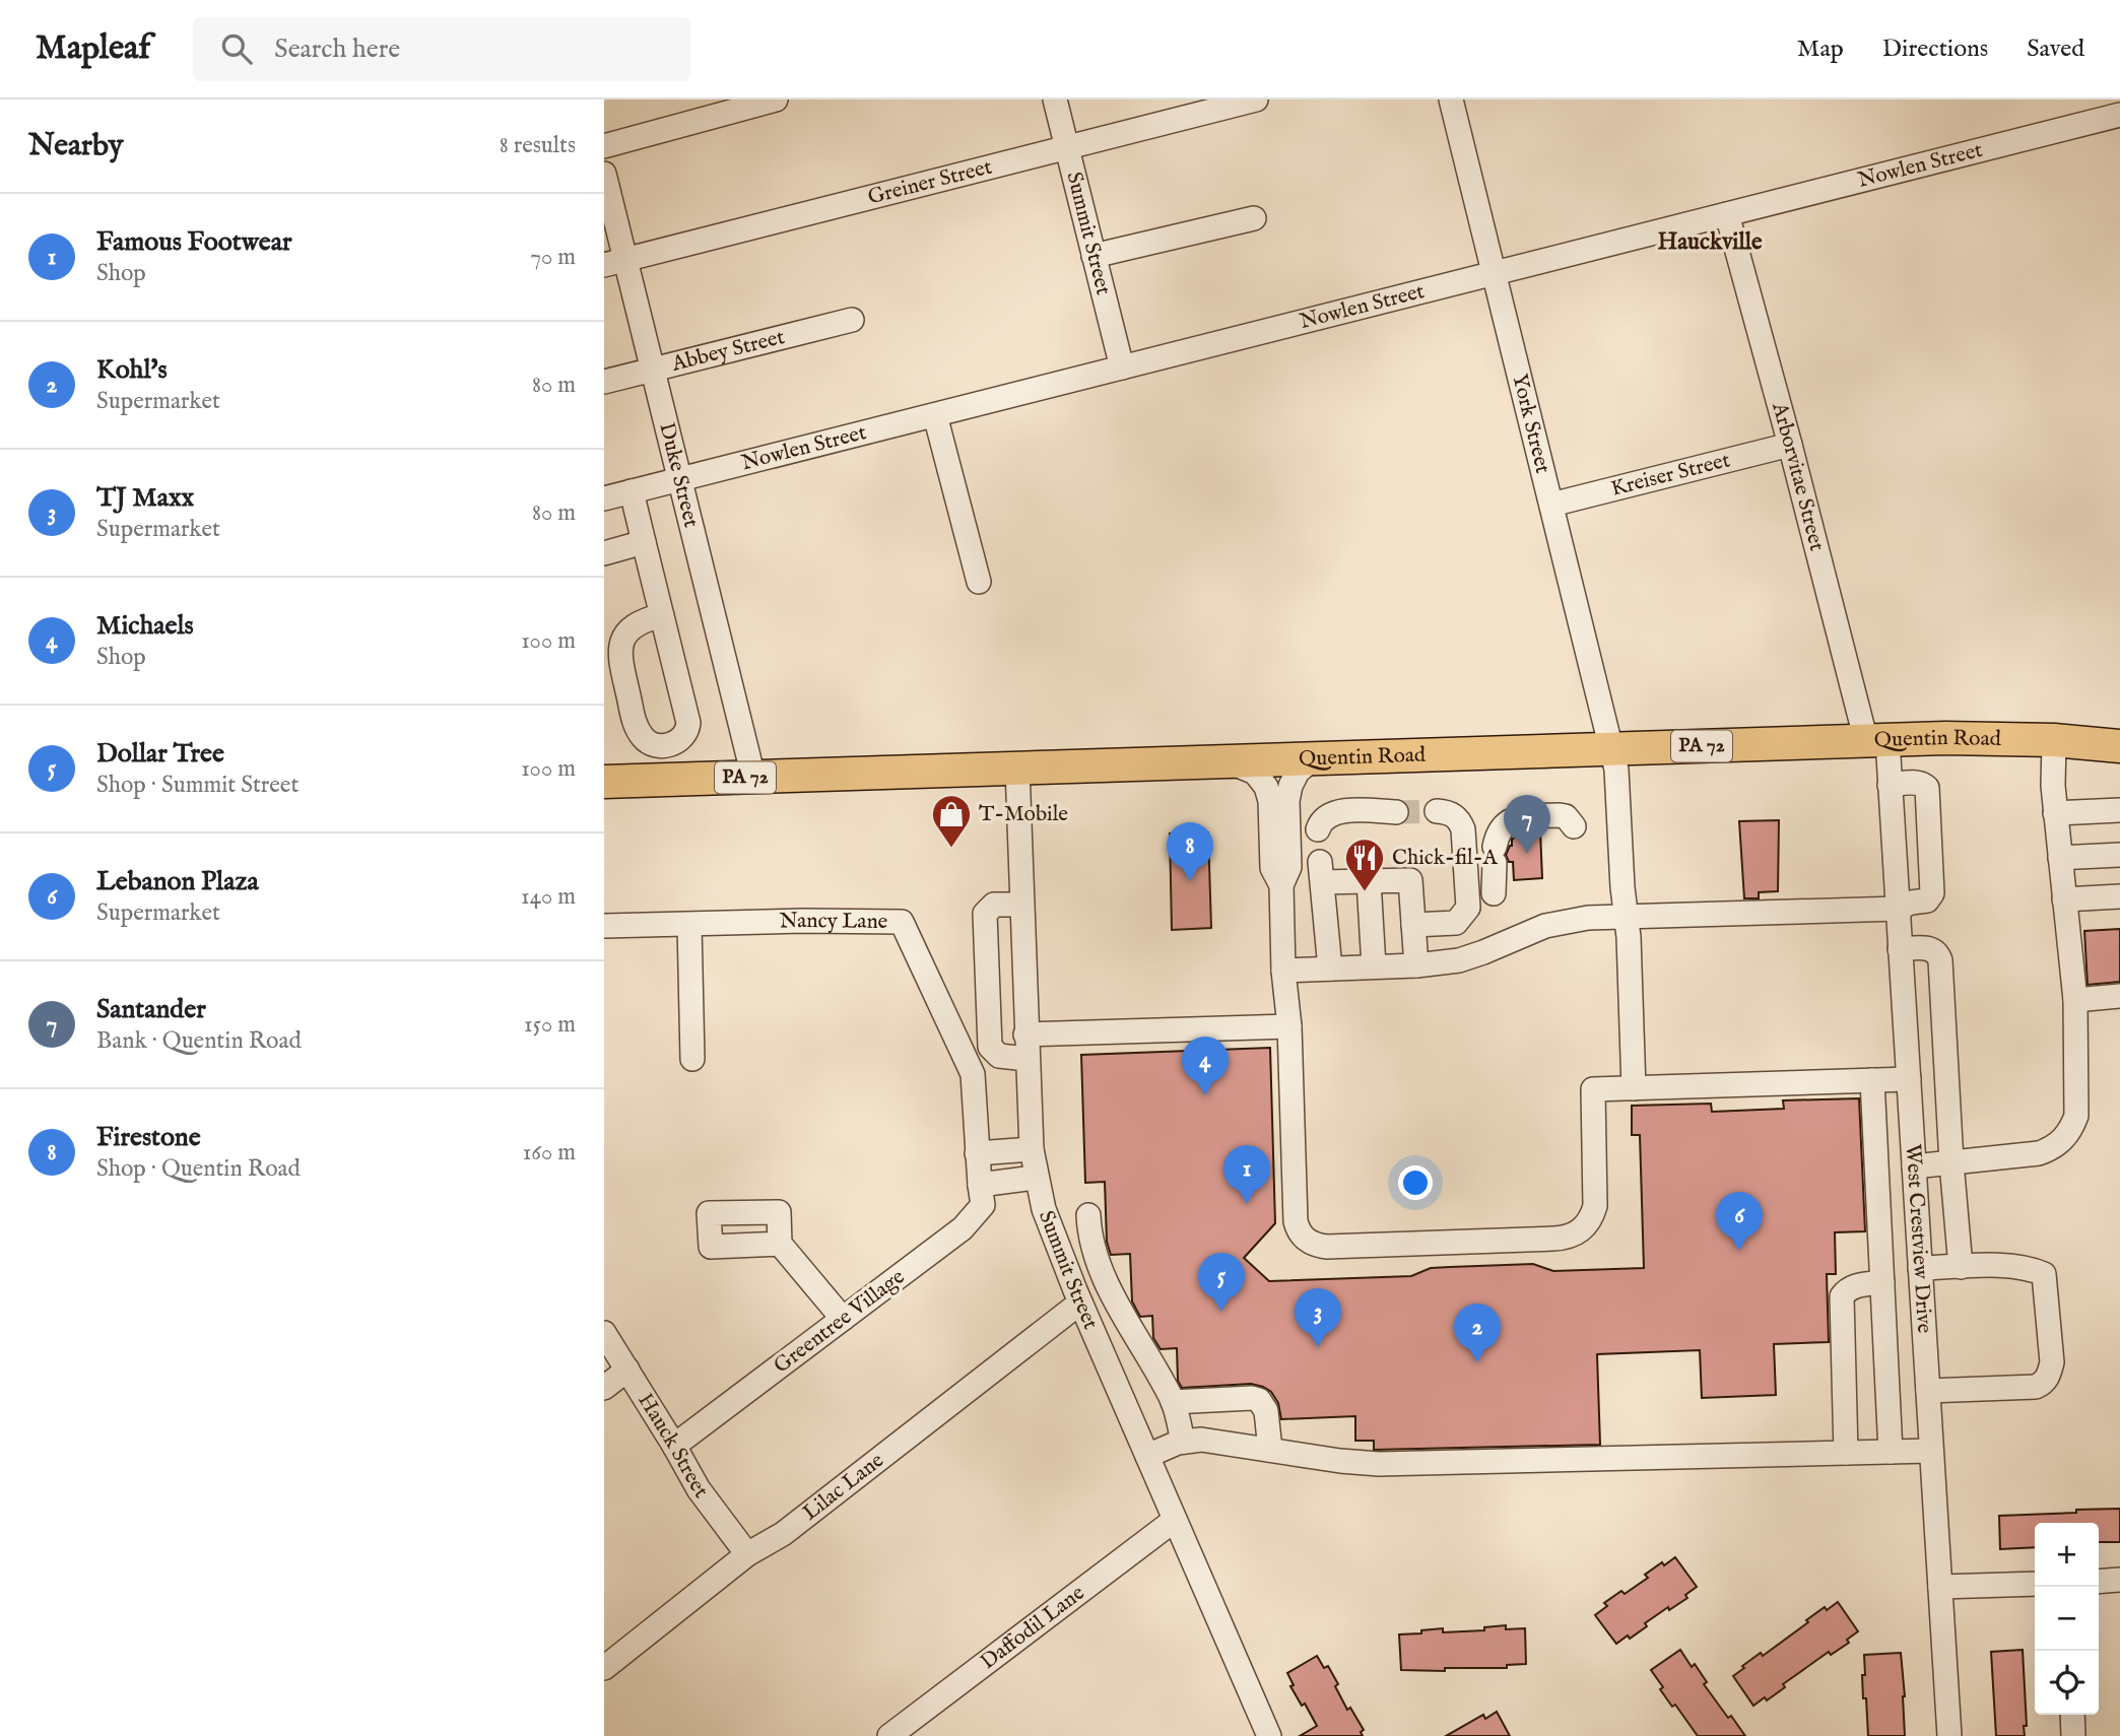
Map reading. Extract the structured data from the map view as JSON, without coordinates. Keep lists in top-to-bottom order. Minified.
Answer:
{"streets":{"highway":["Quentin Road","PA 72"],"street":["Nowlen Street","Greiner Street","Summit Street","Abbey Street","York Street","Duke Street","Kreiser Street","Arborvitae Street","Nancy Lane","West Crestview Drive","Greentree Village","Hauck Street","Lilac Lane","Daffodil Lane"]},"crossings":[["Nowlen Street","Summit Street"],["Nowlen Street","York Street"],["Nowlen Street","Duke Street"],["Nowlen Street","Arborvitae Street"],["Greiner Street","Summit Street"],["Greiner Street","Duke Street"],["Summit Street","Quentin Road"],["Summit Street","Lilac Lane"],["Summit Street","Daffodil Lane"],["Abbey Street","Duke Street"],["York Street","Kreiser Street"],["York Street","Quentin Road"],["Duke Street","Quentin Road"],["Kreiser Street","Arborvitae Street"],["Arborvitae Street","Quentin Road"],["Arborvitae Street","West Crestview Drive"],["Quentin Road","West Crestview Drive"],["Nancy Lane","Greentree Village"],["Greentree Village","Hauck Street"],["Hauck Street","Lilac Lane"]],"districts":["Hauckville"],"places":{"shop":["T-Mobile"],"restaurant":["Chick-fil-A"]},"page":{"header":"Mapleaf","search":"Search here","nav":["Map","Directions","Saved"],"heading":["Nearby","8 results"],"list":[{"mark":"1","name":"Famous Footwear","note":"Shop","value":"70 m"},{"mark":"2","name":"Kohl's","note":"Supermarket","value":"80 m"},{"mark":"3","name":"TJ Maxx","note":"Supermarket","value":"80 m"},{"mark":"4","name":"Michaels","note":"Shop","value":"100 m"},{"mark":"5","name":"Dollar Tree","note":"Shop · Summit Street","value":"100 m"},{"mark":"6","name":"Lebanon Plaza","note":"Supermarket","value":"140 m"},{"mark":"7","name":"Santander","note":"Bank · Quentin Road","value":"150 m"},{"mark":"8","name":"Firestone","note":"Shop · Quentin Road","value":"160 m"}],"pins":["7","8","4","1","6","5","3","2"],"map_buttons":["+","−"]}}
